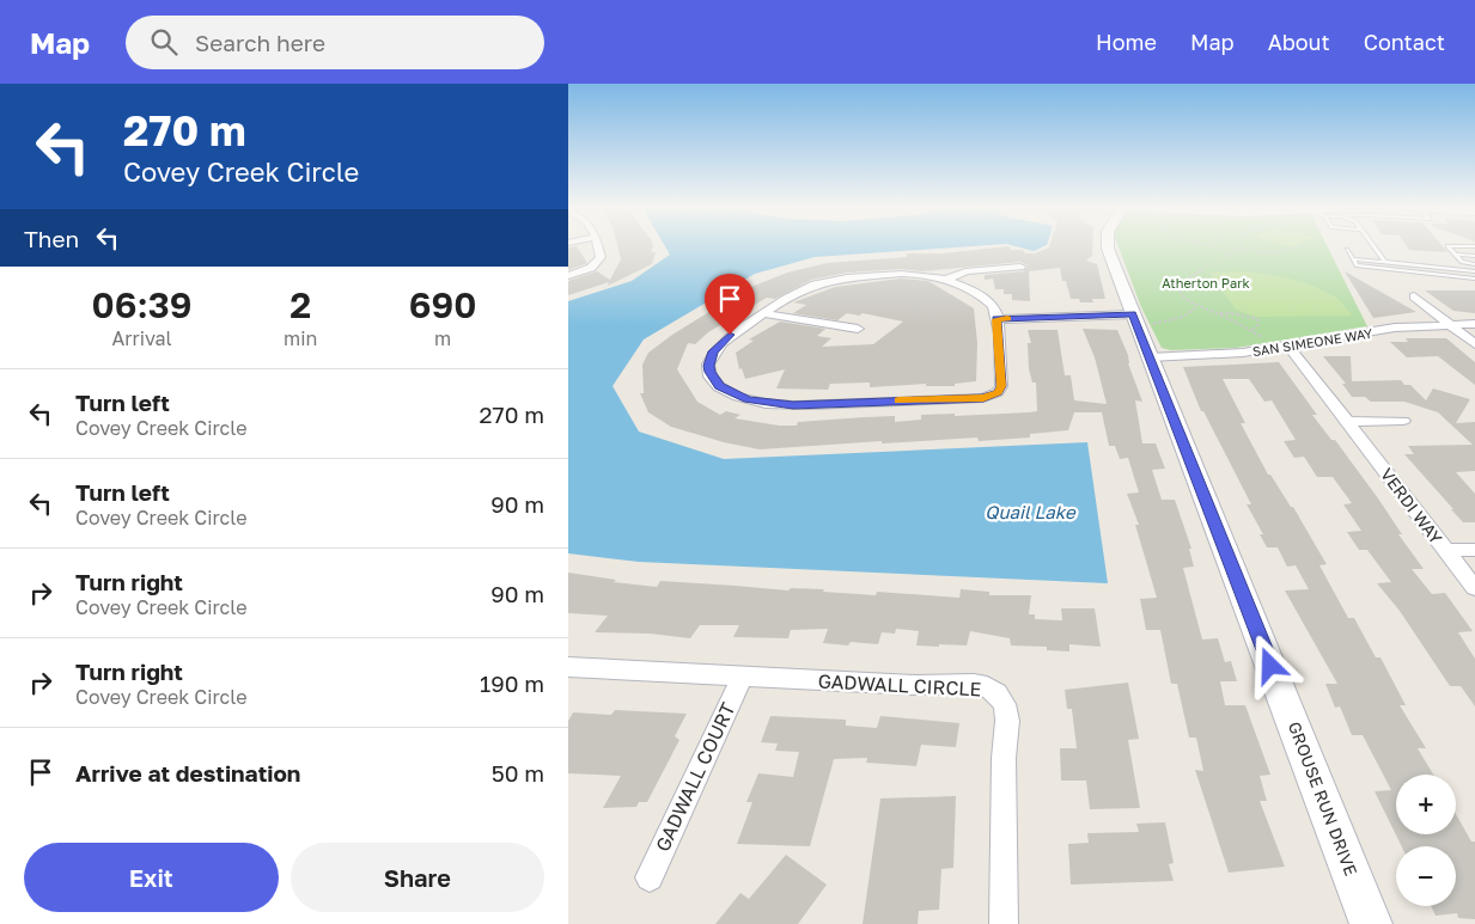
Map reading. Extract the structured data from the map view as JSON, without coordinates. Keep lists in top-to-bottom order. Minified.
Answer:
{"streets":{"street":["SAN SIMEONE WAY","VERDI WAY","GADWALL CIRCLE","GADWALL COURT","GROUSE RUN DRIVE"]},"crossings":[["SAN SIMEONE WAY","VERDI WAY"],["SAN SIMEONE WAY","GROUSE RUN DRIVE"],["GADWALL CIRCLE","GADWALL COURT"]],"water":["Quail Lake"],"parks":["Atherton Park"],"page":{"header":"Map","search":"Search here","nav":["Home","Map","About","Contact"],"turn":["270 m","Covey Creek Circle"],"then":"Then","eta":["06:39","Arrival","2","min","690","m"],"list":[{"name":"Turn left","note":"Covey Creek Circle","value":"270 m"},{"name":"Turn left","note":"Covey Creek Circle","value":"90 m"},{"name":"Turn right","note":"Covey Creek Circle","value":"90 m"},{"name":"Turn right","note":"Covey Creek Circle","value":"190 m"},{"name":"Arrive at destination","value":"50 m"}],"map_buttons":["+","−"],"buttons":["Exit","Share"]}}
